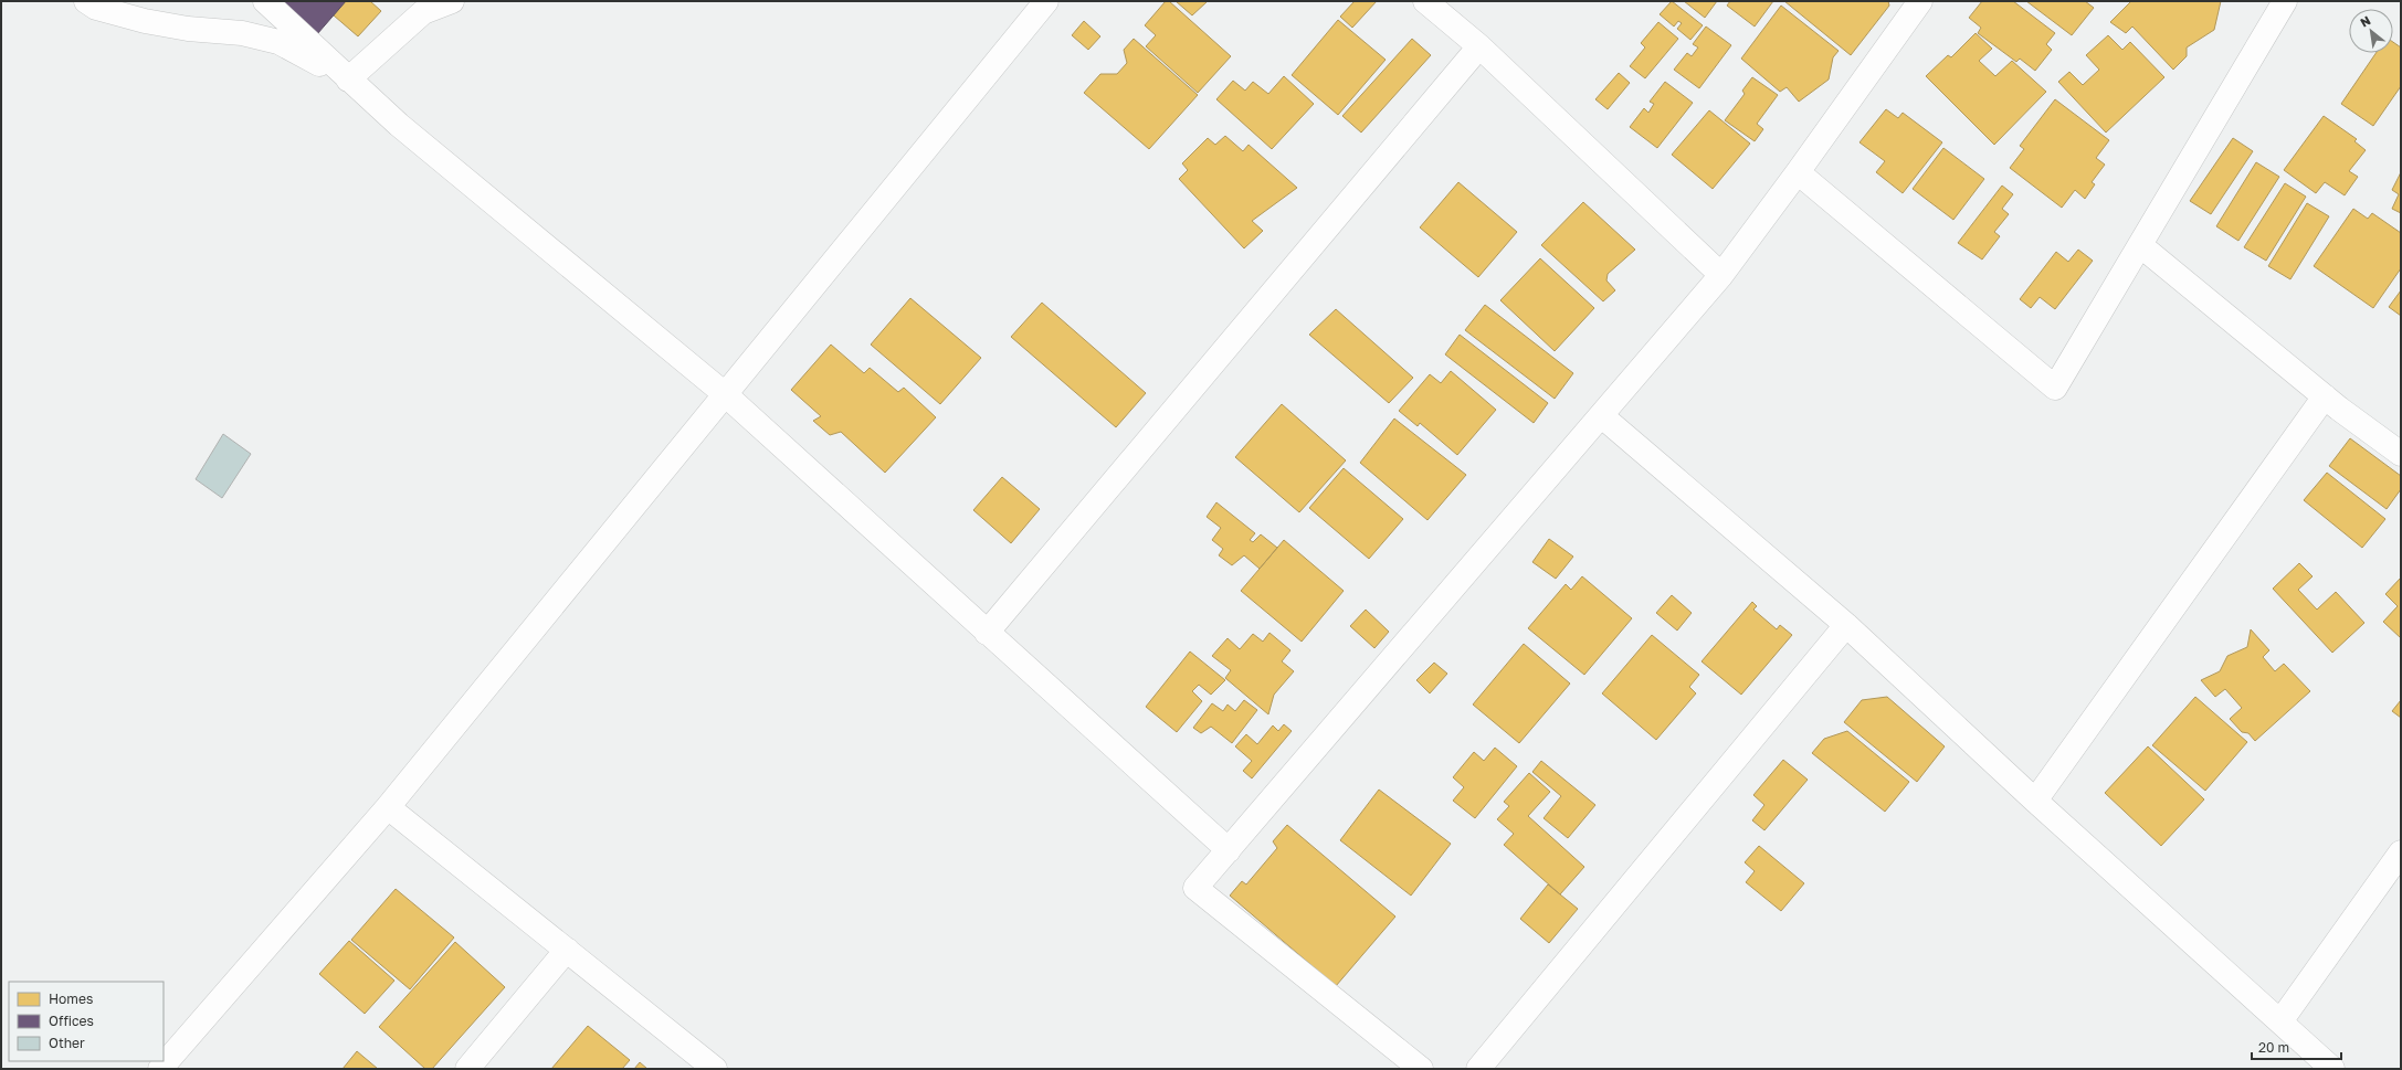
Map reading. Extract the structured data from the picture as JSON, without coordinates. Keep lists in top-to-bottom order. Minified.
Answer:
{"legend":["Homes","Offices","Other"],"scale_bar":"20 m","north":"top left"}
